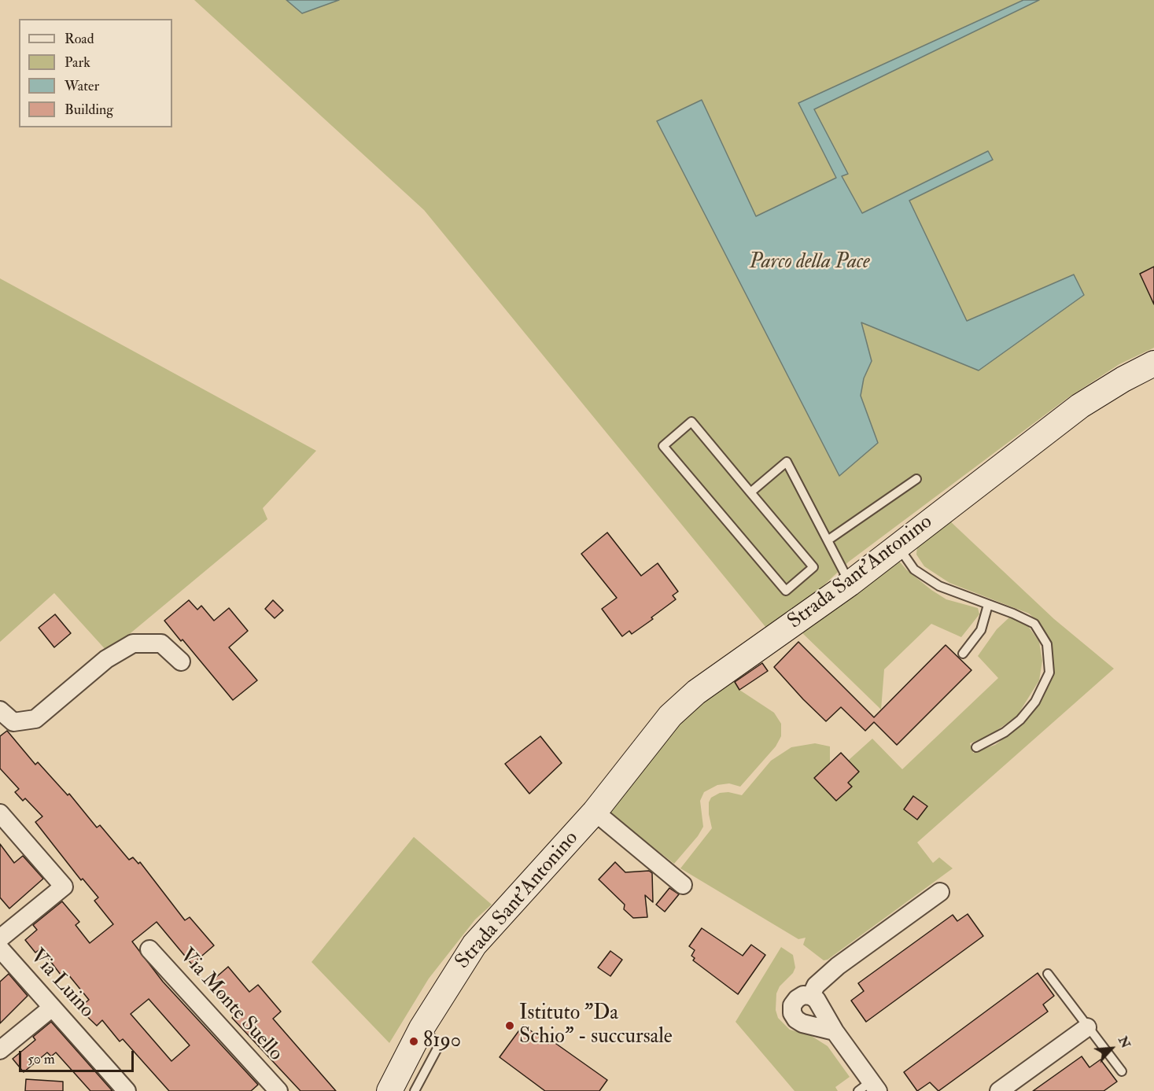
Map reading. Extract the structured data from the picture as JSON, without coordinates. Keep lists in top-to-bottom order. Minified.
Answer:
{"streets":{"main road":["Strada Sant'Antonino"],"street":["Via Luino","Via Monte Suello"]},"parks":["Parco della Pace"],"places":["Istituto \"Da Schio\" - succursale","8190"],"legend":["Road","Park","Water","Building"],"scale_bar":"50 m","north":"top right"}
